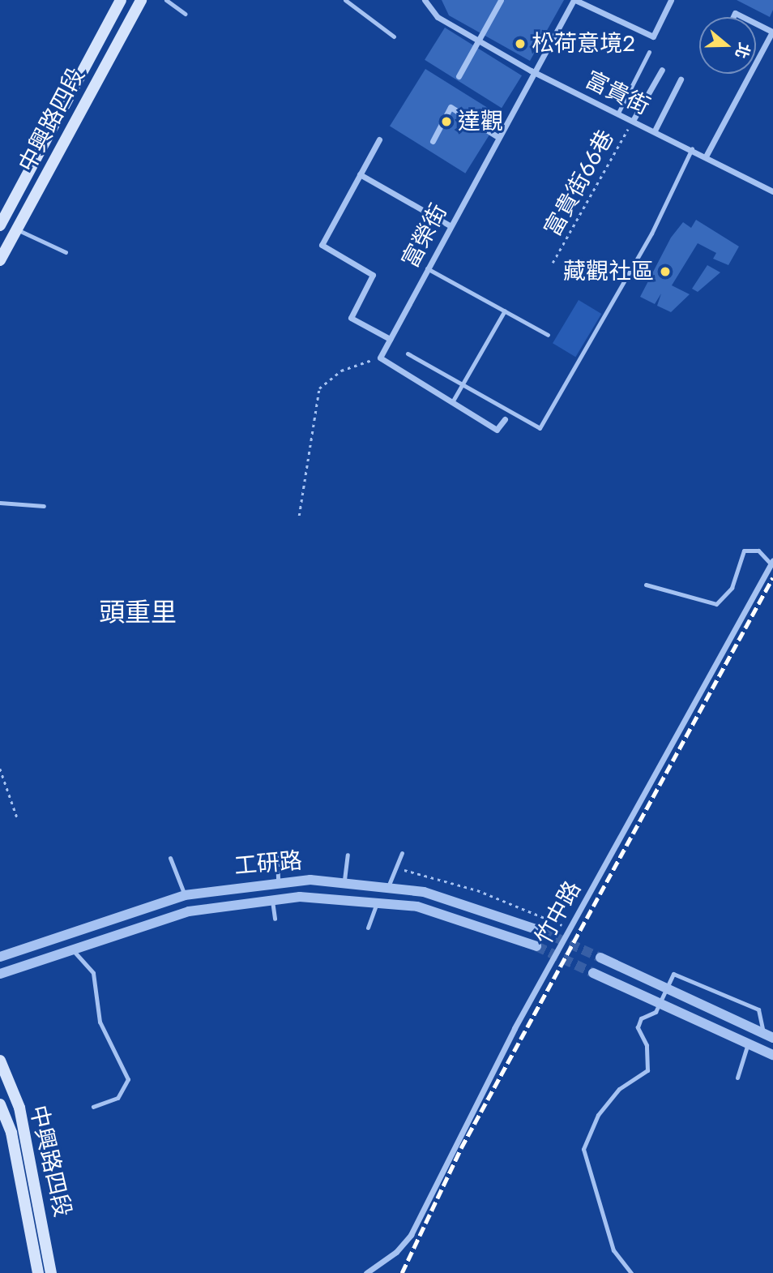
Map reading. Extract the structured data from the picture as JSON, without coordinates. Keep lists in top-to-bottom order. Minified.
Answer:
{"streets":{"main road":["中興路四段"],"street":["富貴街","富榮街","工研路","竹中路"],"path":["富貴街66巷"]},"crossings":[["富貴街","富貴街66巷"],["富貴街","富榮街"]],"districts":["頭重里"],"places":["松荷意境2","達觀","藏觀社區"],"north":"right"}
